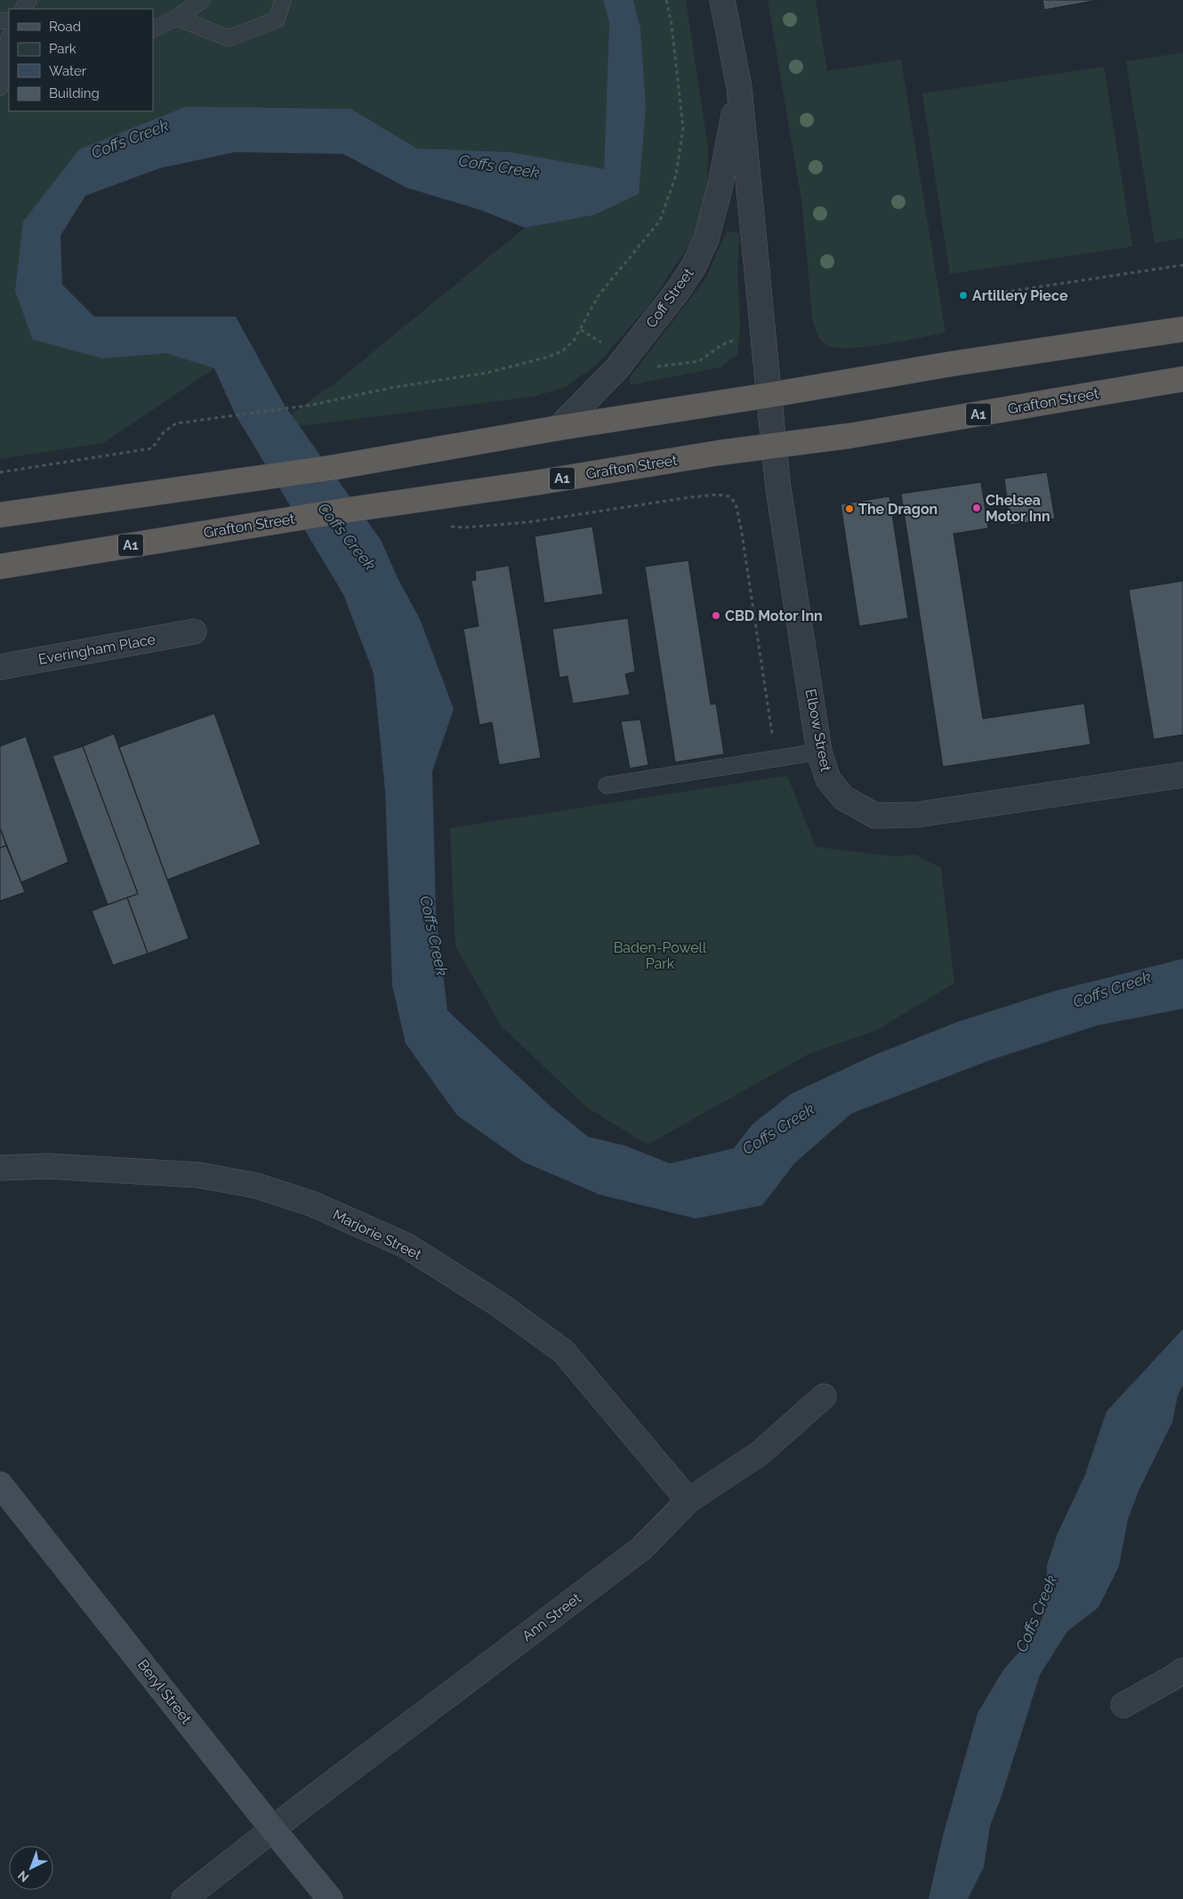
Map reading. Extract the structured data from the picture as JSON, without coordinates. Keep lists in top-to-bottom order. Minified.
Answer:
{"streets":{"highway":["Grafton Street","A1"],"main road":["Beryl Street"],"street":["Coff Street","Everingham Place","Elbow Street","Marjorie Street","Ann Street"]},"crossings":[["Coff Street","Grafton Street"],["Coff Street","Elbow Street"],["Grafton Street","Elbow Street"],["Marjorie Street","Ann Street"],["Ann Street","Beryl Street"]],"water":["Coffs Creek"],"parks":["Baden-Powell Park"],"places":["Artillery Piece","Chelsea Motor Inn","The Dragon","CBD Motor Inn"],"legend":["Road","Park","Water","Building"],"north":"bottom left"}
